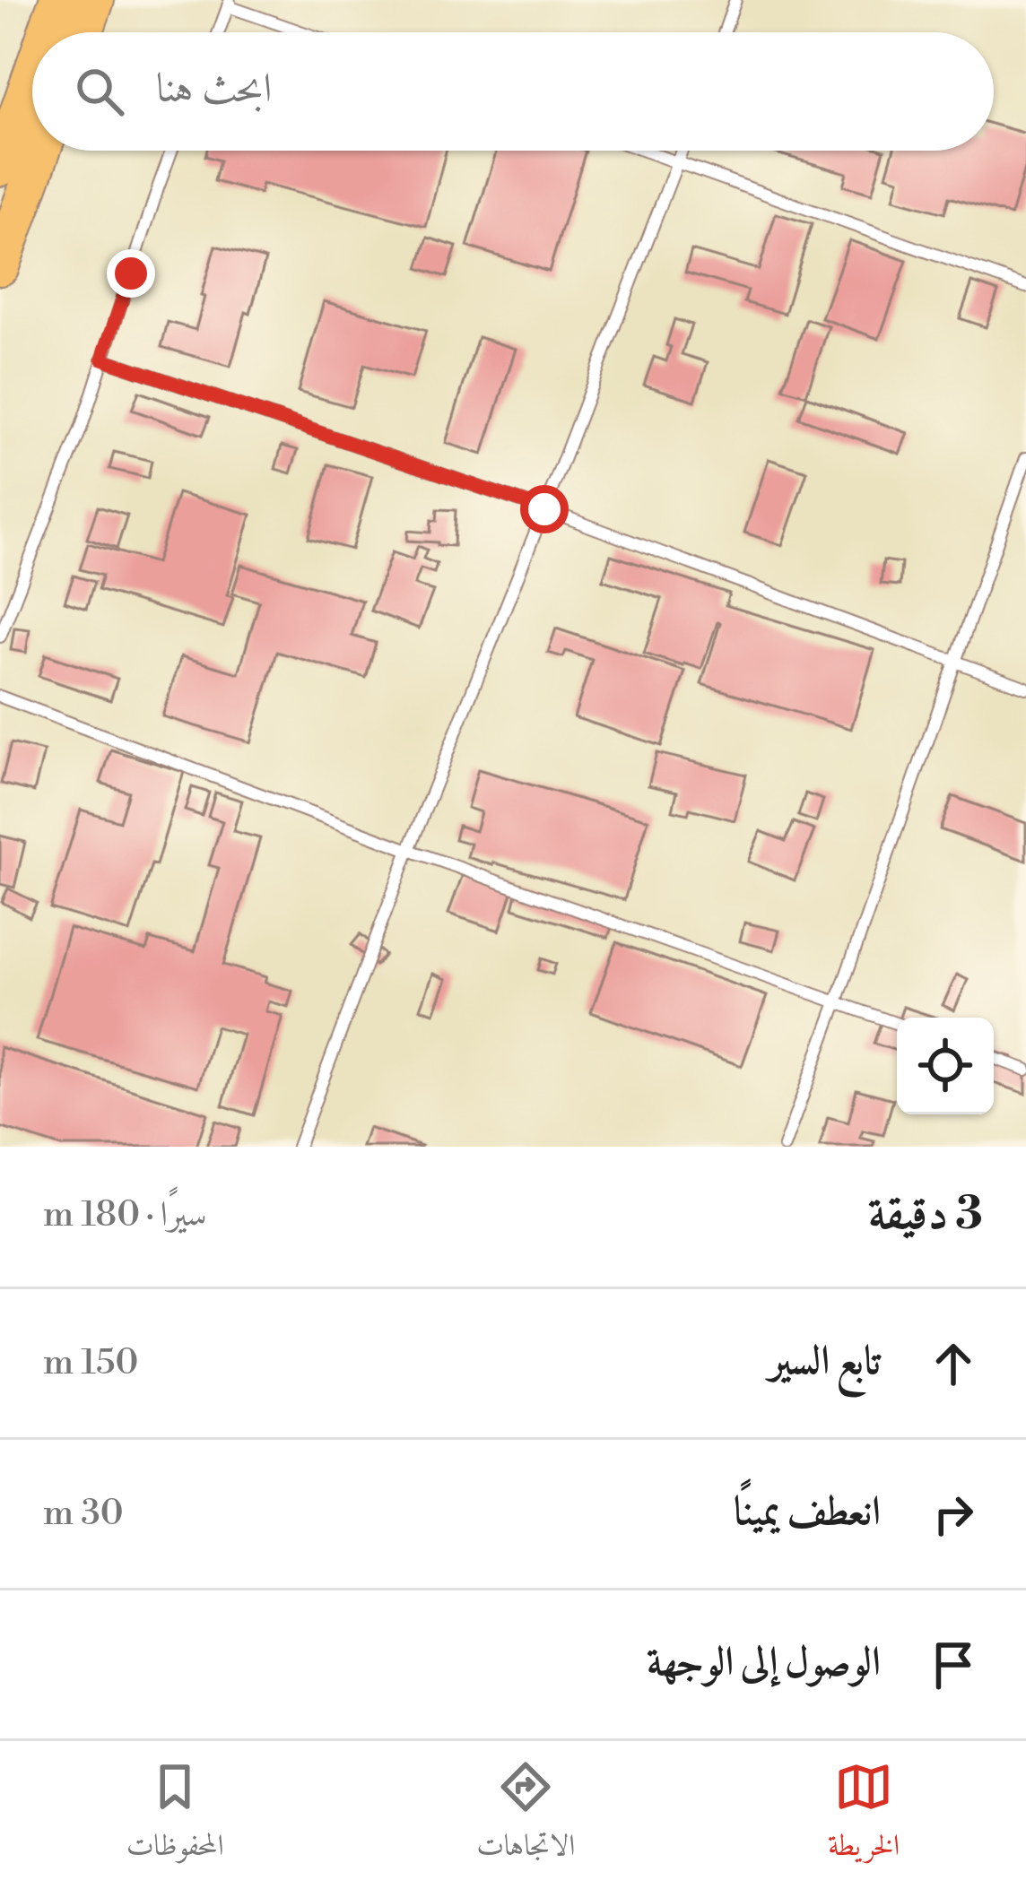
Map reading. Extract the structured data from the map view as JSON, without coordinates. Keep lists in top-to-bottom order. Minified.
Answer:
{"page":{"search":"ابحث هنا","heading":["3 دقيقة","سيرًا · 180 m"],"list":[["تابع السير","150 m"],["انعطف يمينًا","30 m"],"الوصول إلى الوجهة"],"nav":["الخريطة","الاتجاهات","المحفوظات"]}}
